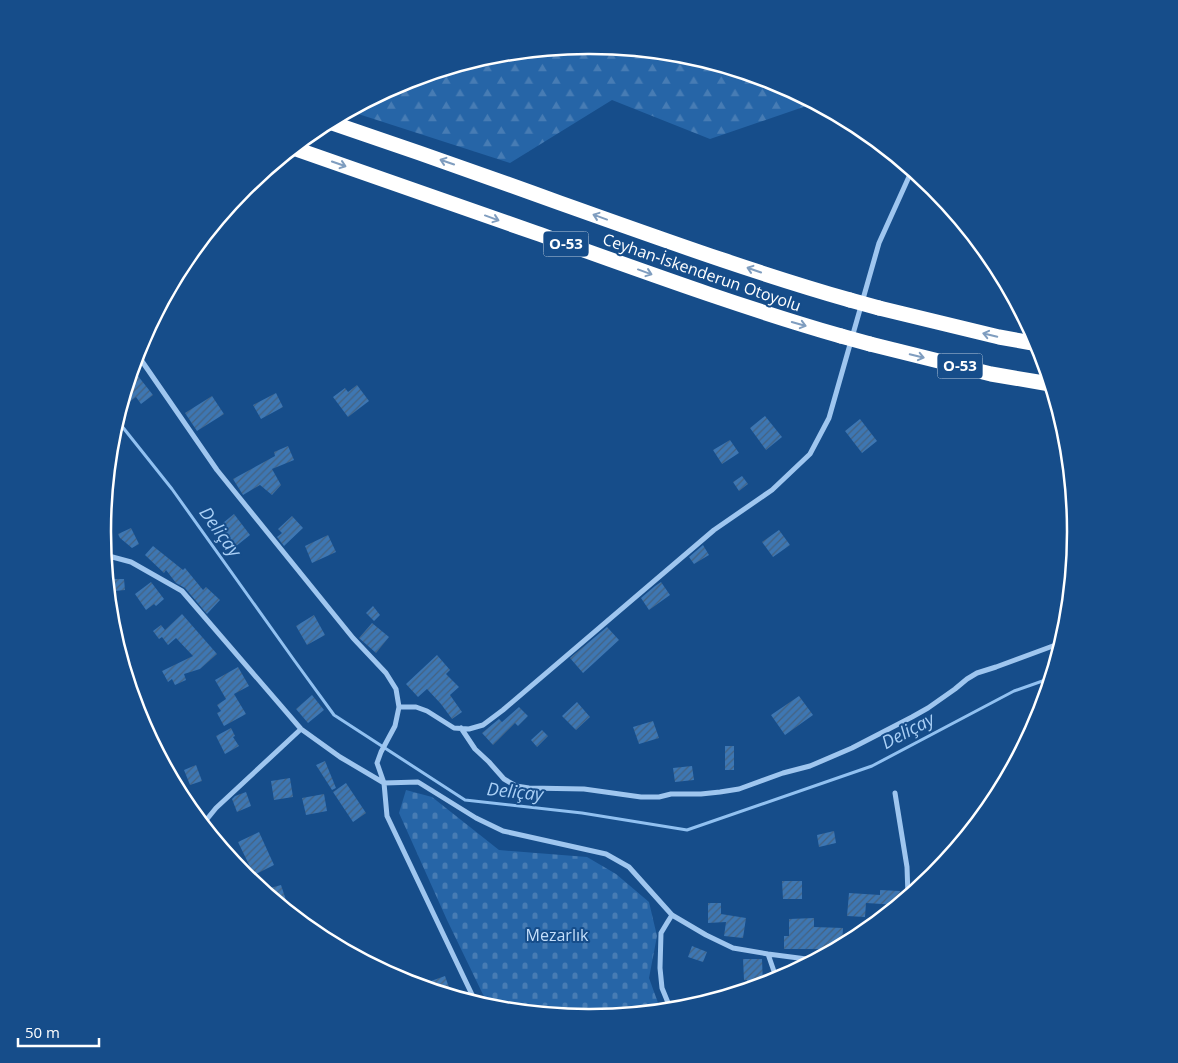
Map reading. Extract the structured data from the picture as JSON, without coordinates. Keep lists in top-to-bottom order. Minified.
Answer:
{"streets":{"highway":["O-53","Ceyhan-İskenderun Otoyolu"]},"water":["Deliçay"],"parks":["Mezarlık"],"scale_bar":"50 m"}
